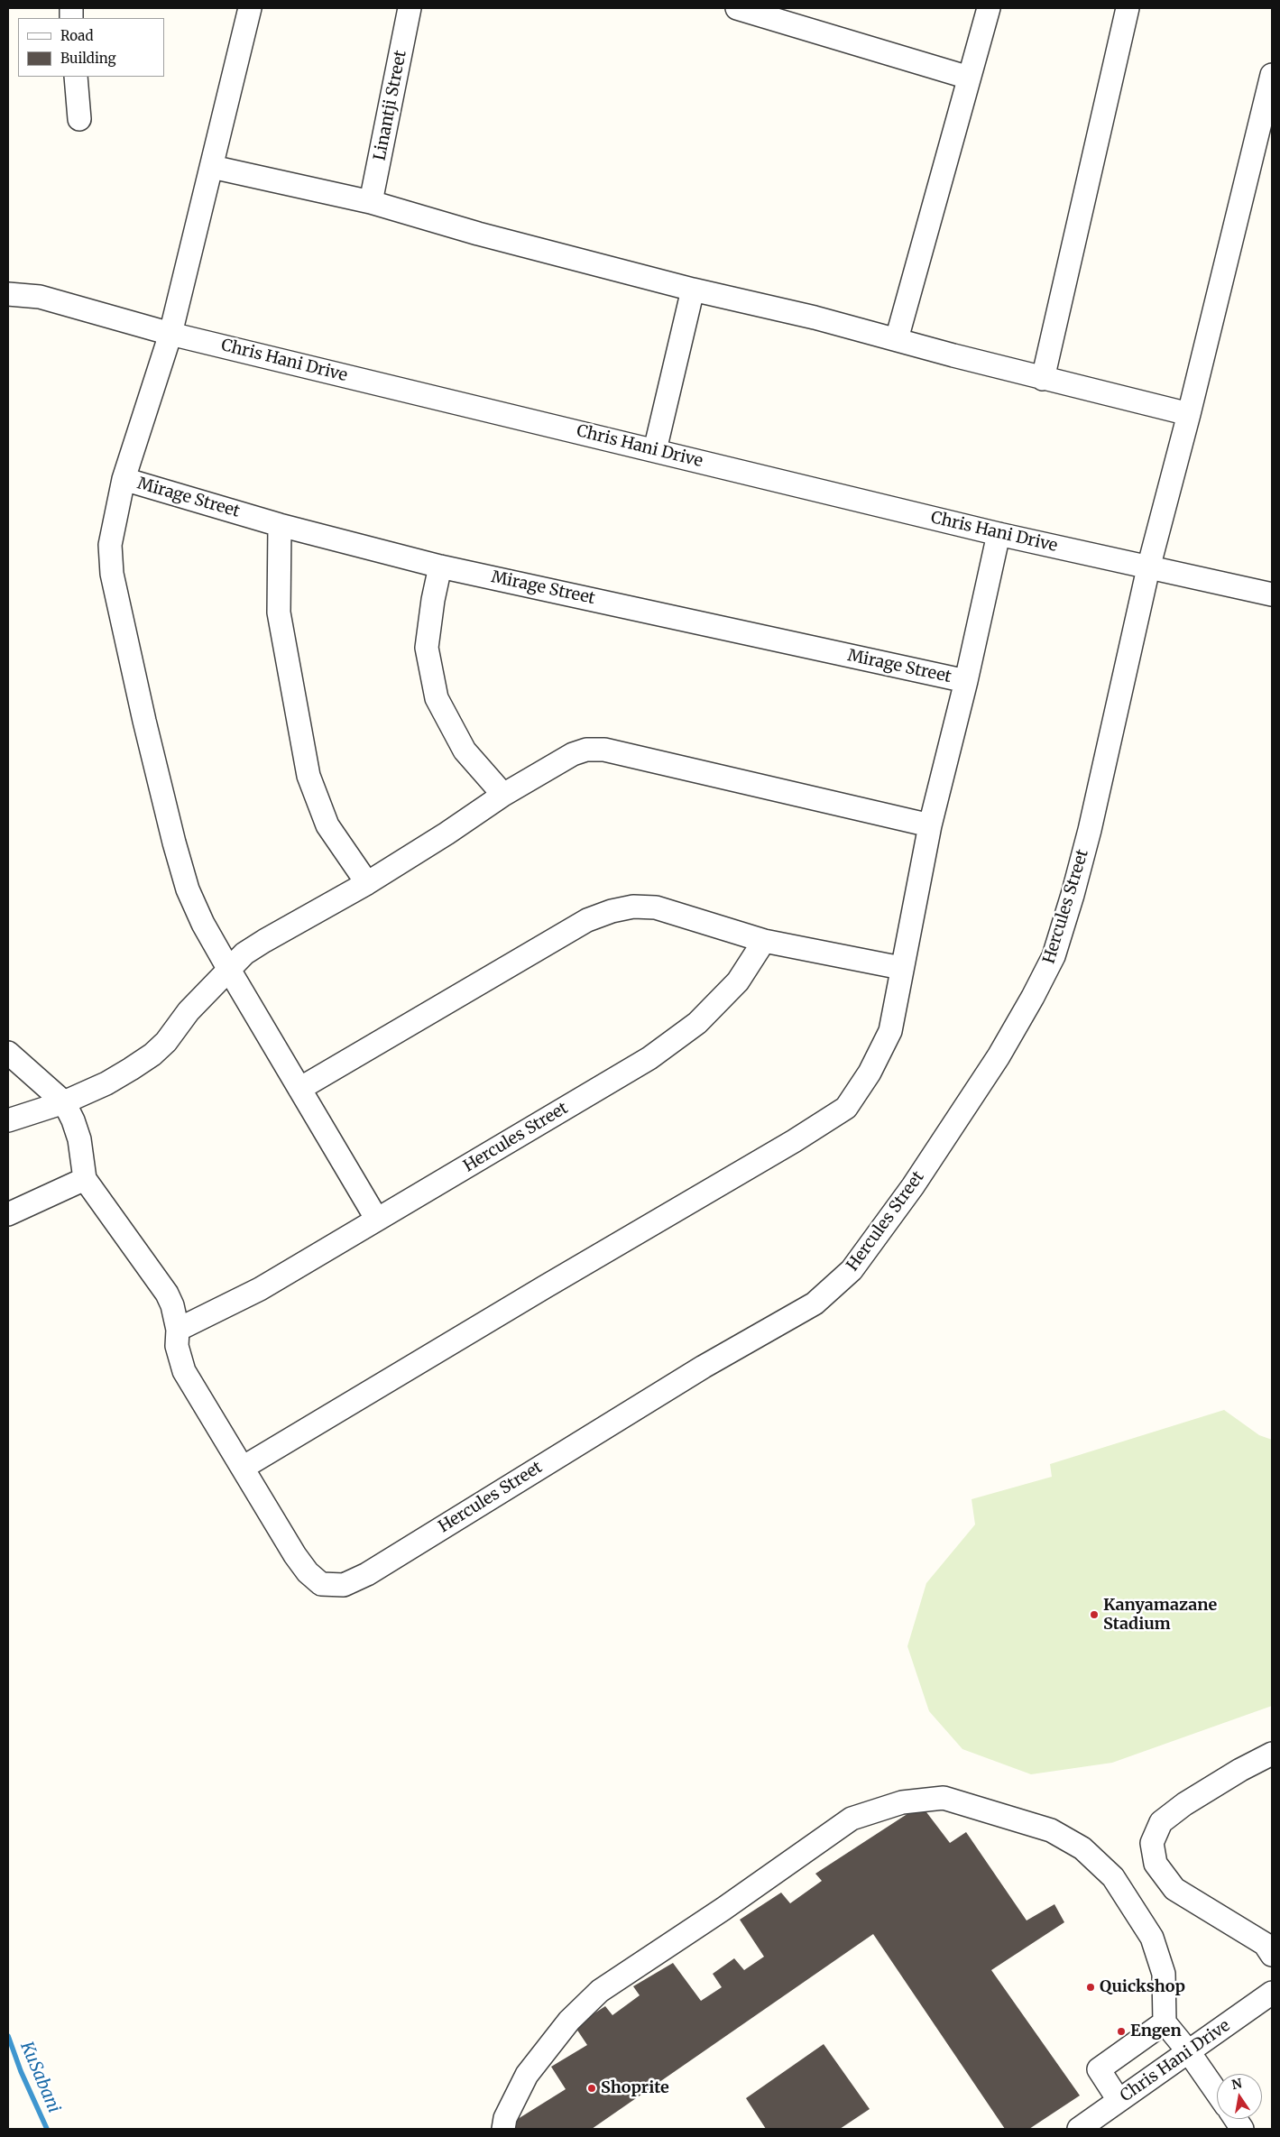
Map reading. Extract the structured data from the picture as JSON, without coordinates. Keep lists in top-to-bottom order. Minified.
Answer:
{"streets":{"street":["Linantji Street","Chris Hani Drive","Mirage Street","Hercules Street"]},"crossings":[["Chris Hani Drive","Hercules Street"]],"water":["KuSabani"],"places":["Kanyamazane Stadium","Quickshop","Engen","Shoprite"],"legend":["Road","Building"],"north":"top"}
